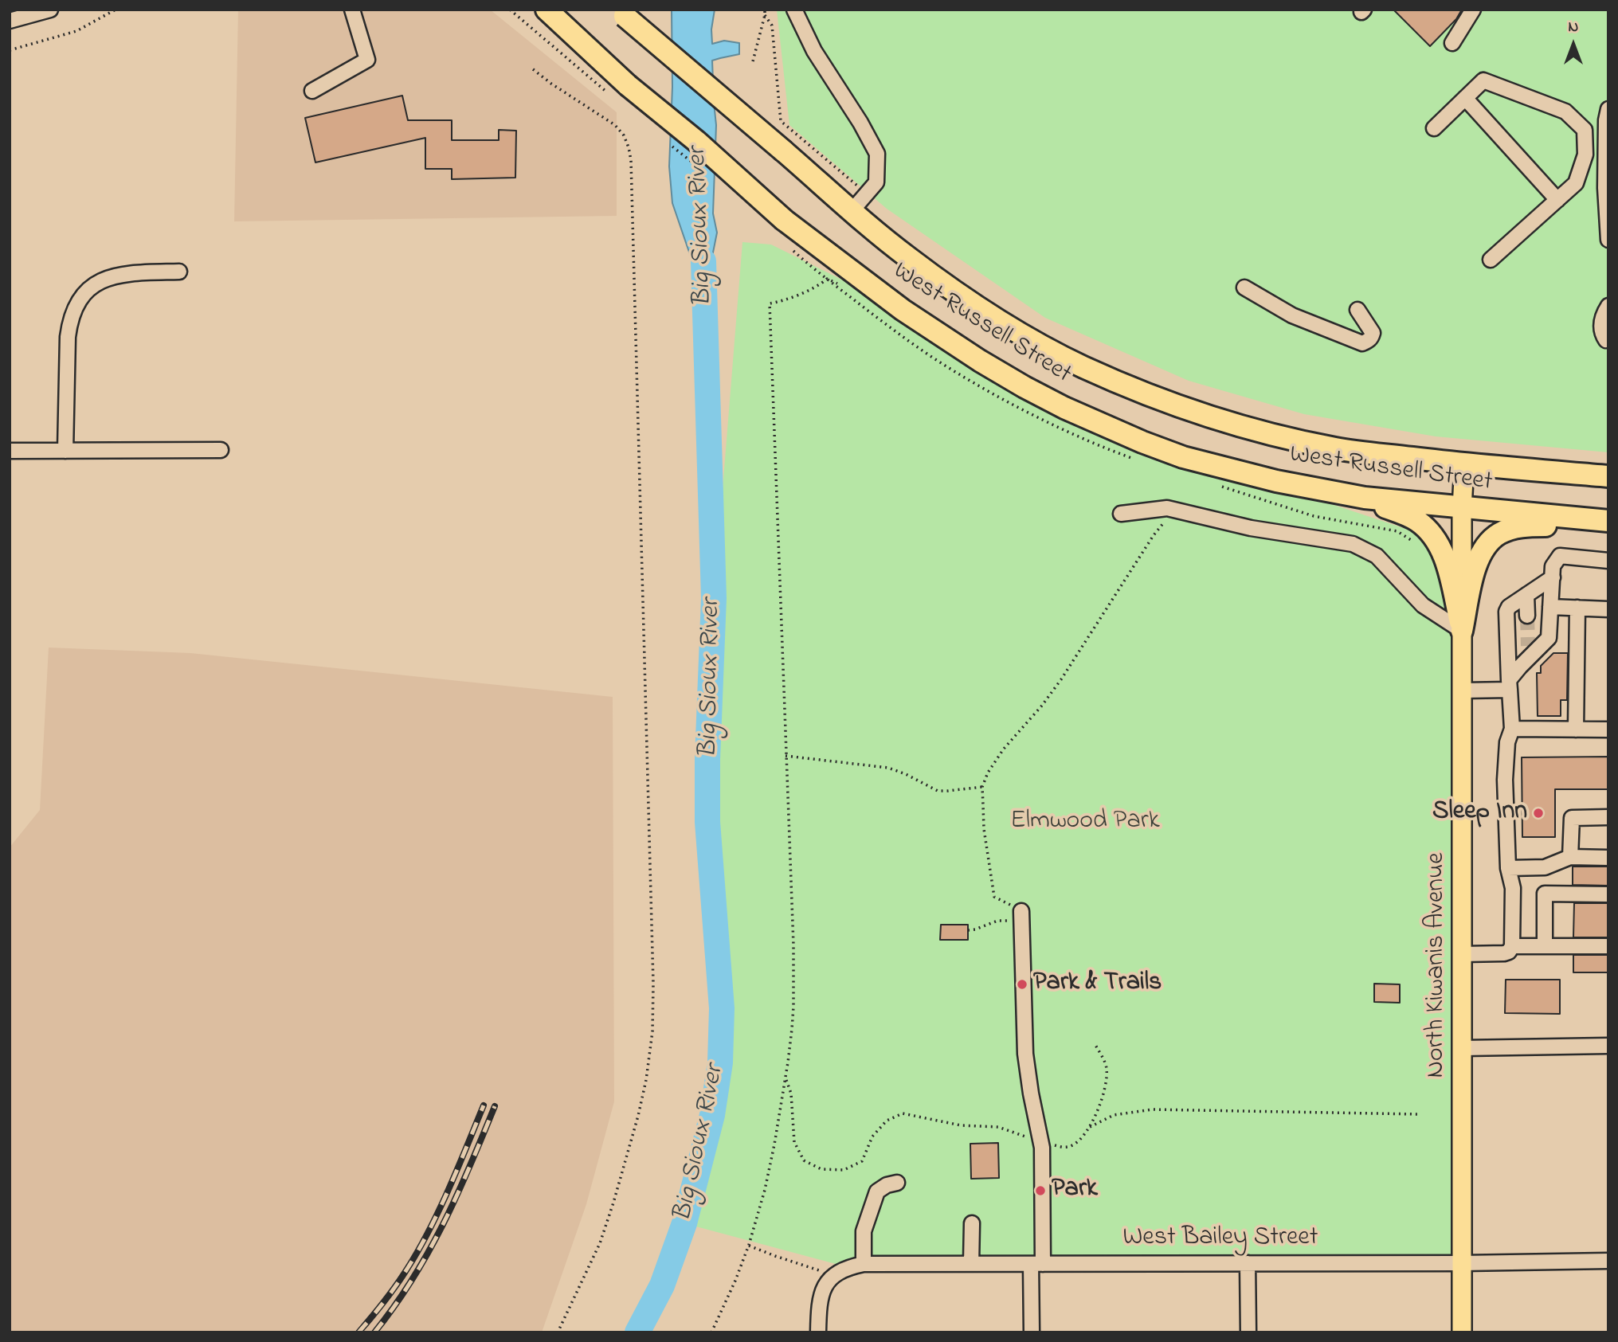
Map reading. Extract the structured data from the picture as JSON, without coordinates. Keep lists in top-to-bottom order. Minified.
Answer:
{"streets":{"highway":["West Russell Street"],"main road":["North Kiwanis Avenue"],"street":["West Bailey Street"]},"crossings":[["West Russell Street","North Kiwanis Avenue"],["North Kiwanis Avenue","West Bailey Street"]],"water":["Big Sioux River"],"parks":["Elmwood Park"],"places":["Sleep Inn","Park & Trails","Park"],"north":"top"}
